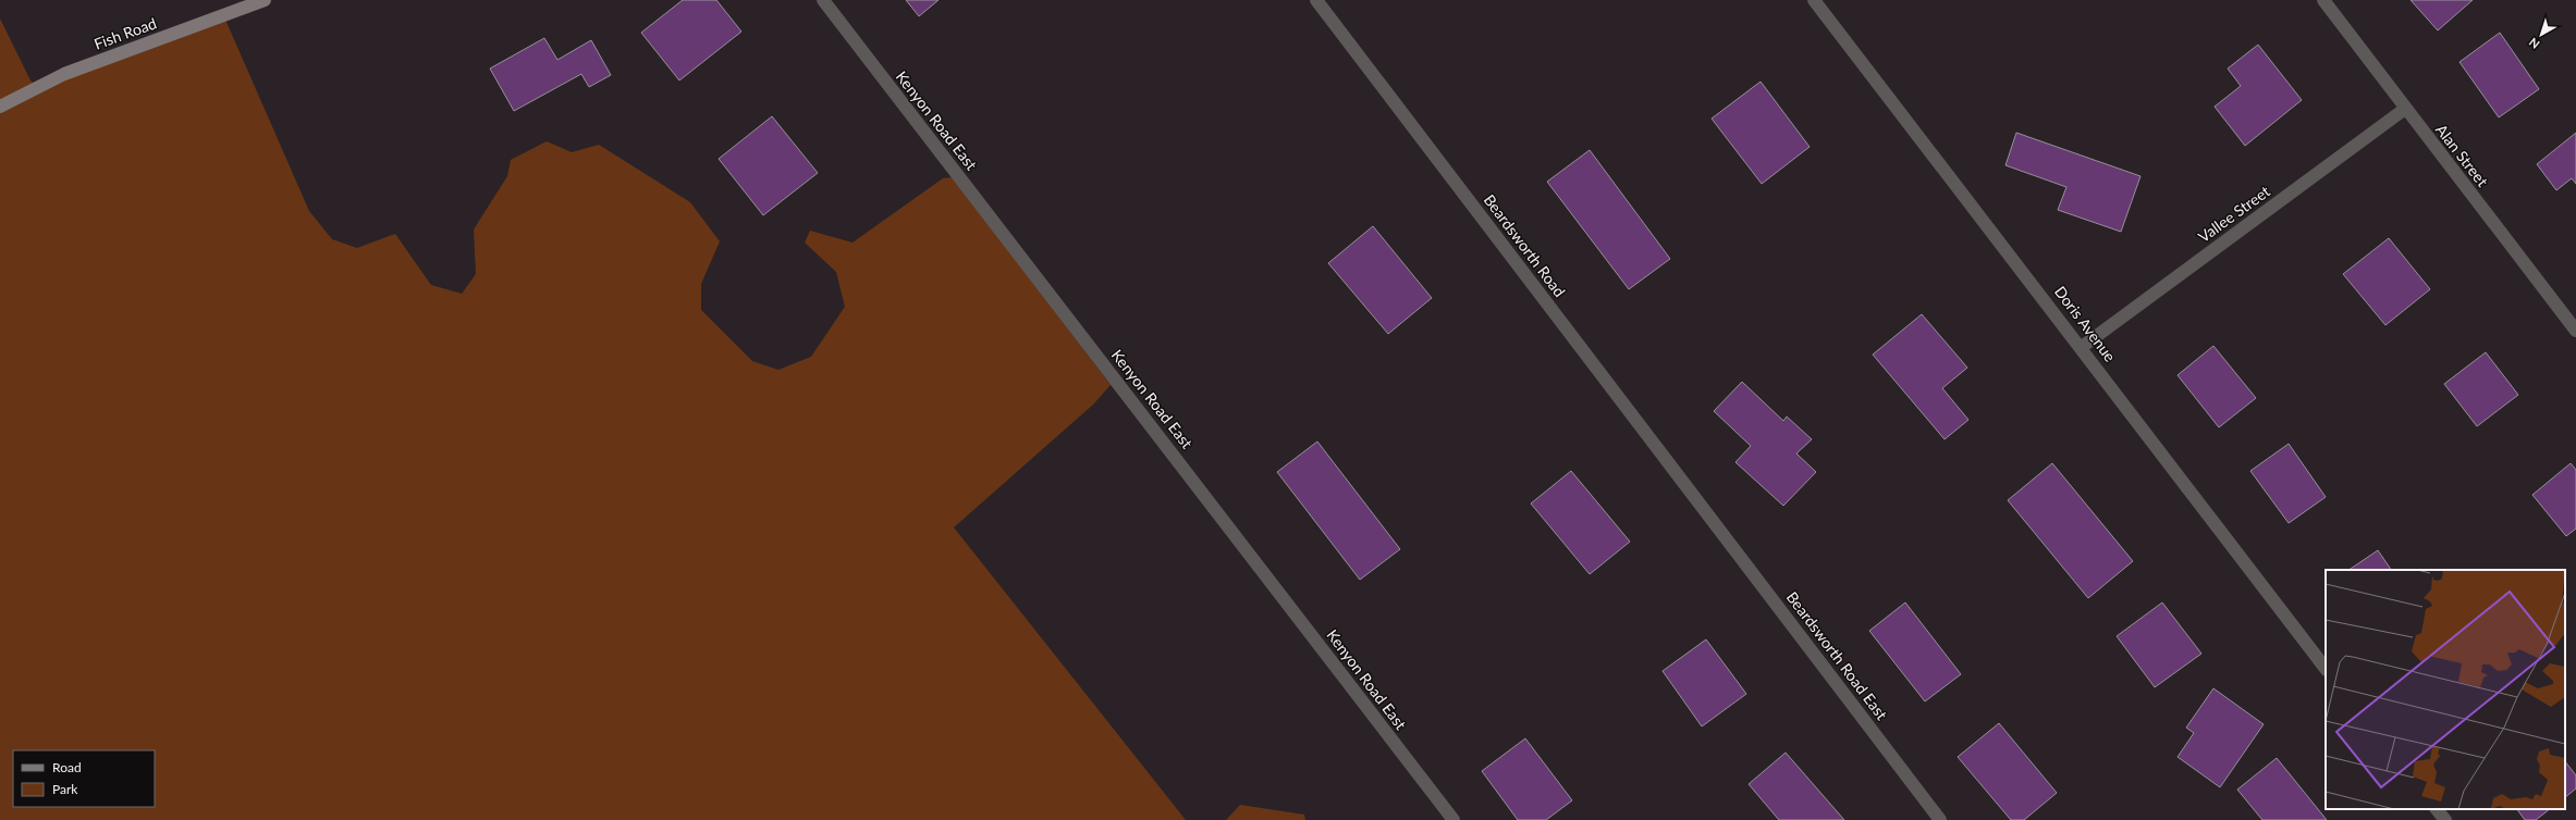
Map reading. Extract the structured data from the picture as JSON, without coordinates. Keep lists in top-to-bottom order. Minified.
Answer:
{"streets":{"main road":["Fish Road"],"street":["Kenyon Road East","Alan Street","Vallee Street","Beardsworth Road","Doris Avenue","Beardsworth Road East"]},"crossings":[["Alan Street","Vallee Street"],["Vallee Street","Doris Avenue"],["Beardsworth Road","Beardsworth Road East"]],"legend":["Road","Park"],"north":"bottom left"}
